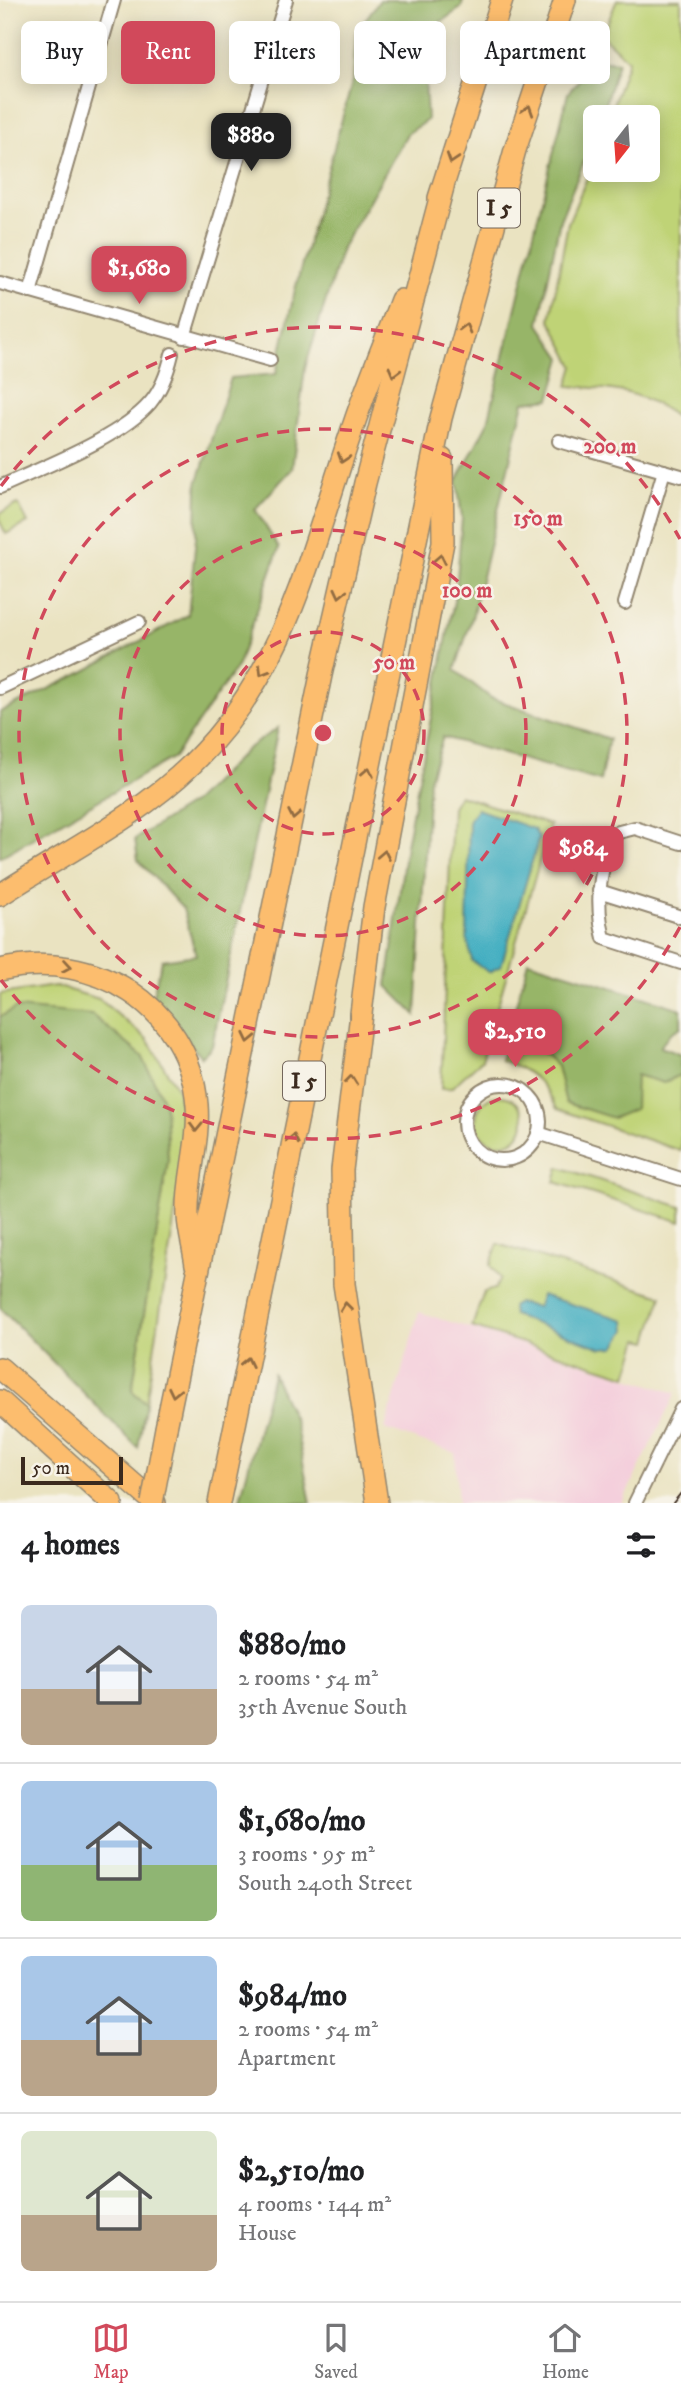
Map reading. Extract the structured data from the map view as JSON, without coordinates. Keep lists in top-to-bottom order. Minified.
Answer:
{"streets":{"highway":["I 5"]},"scale_bar":"50 m","north":"bottom","page":{"chip":["Buy","Rent","Filters","New","Apartment"],"price":["$880","$1,680","$984","$2,510"],"scale":"50 m","heading":"4 homes","list":[{"name":"$880/mo","note":"2 rooms · 54 m² · 35th Avenue South"},{"name":"$1,680/mo","note":"3 rooms · 95 m² · South 240th Street"},{"name":"$984/mo","note":"2 rooms · 54 m² · Apartment"},{"name":"$2,510/mo","note":"4 rooms · 144 m² · House"}],"tabs":["Map","Saved","Home"]},"rings":["200 m","150 m","100 m","50 m"]}
